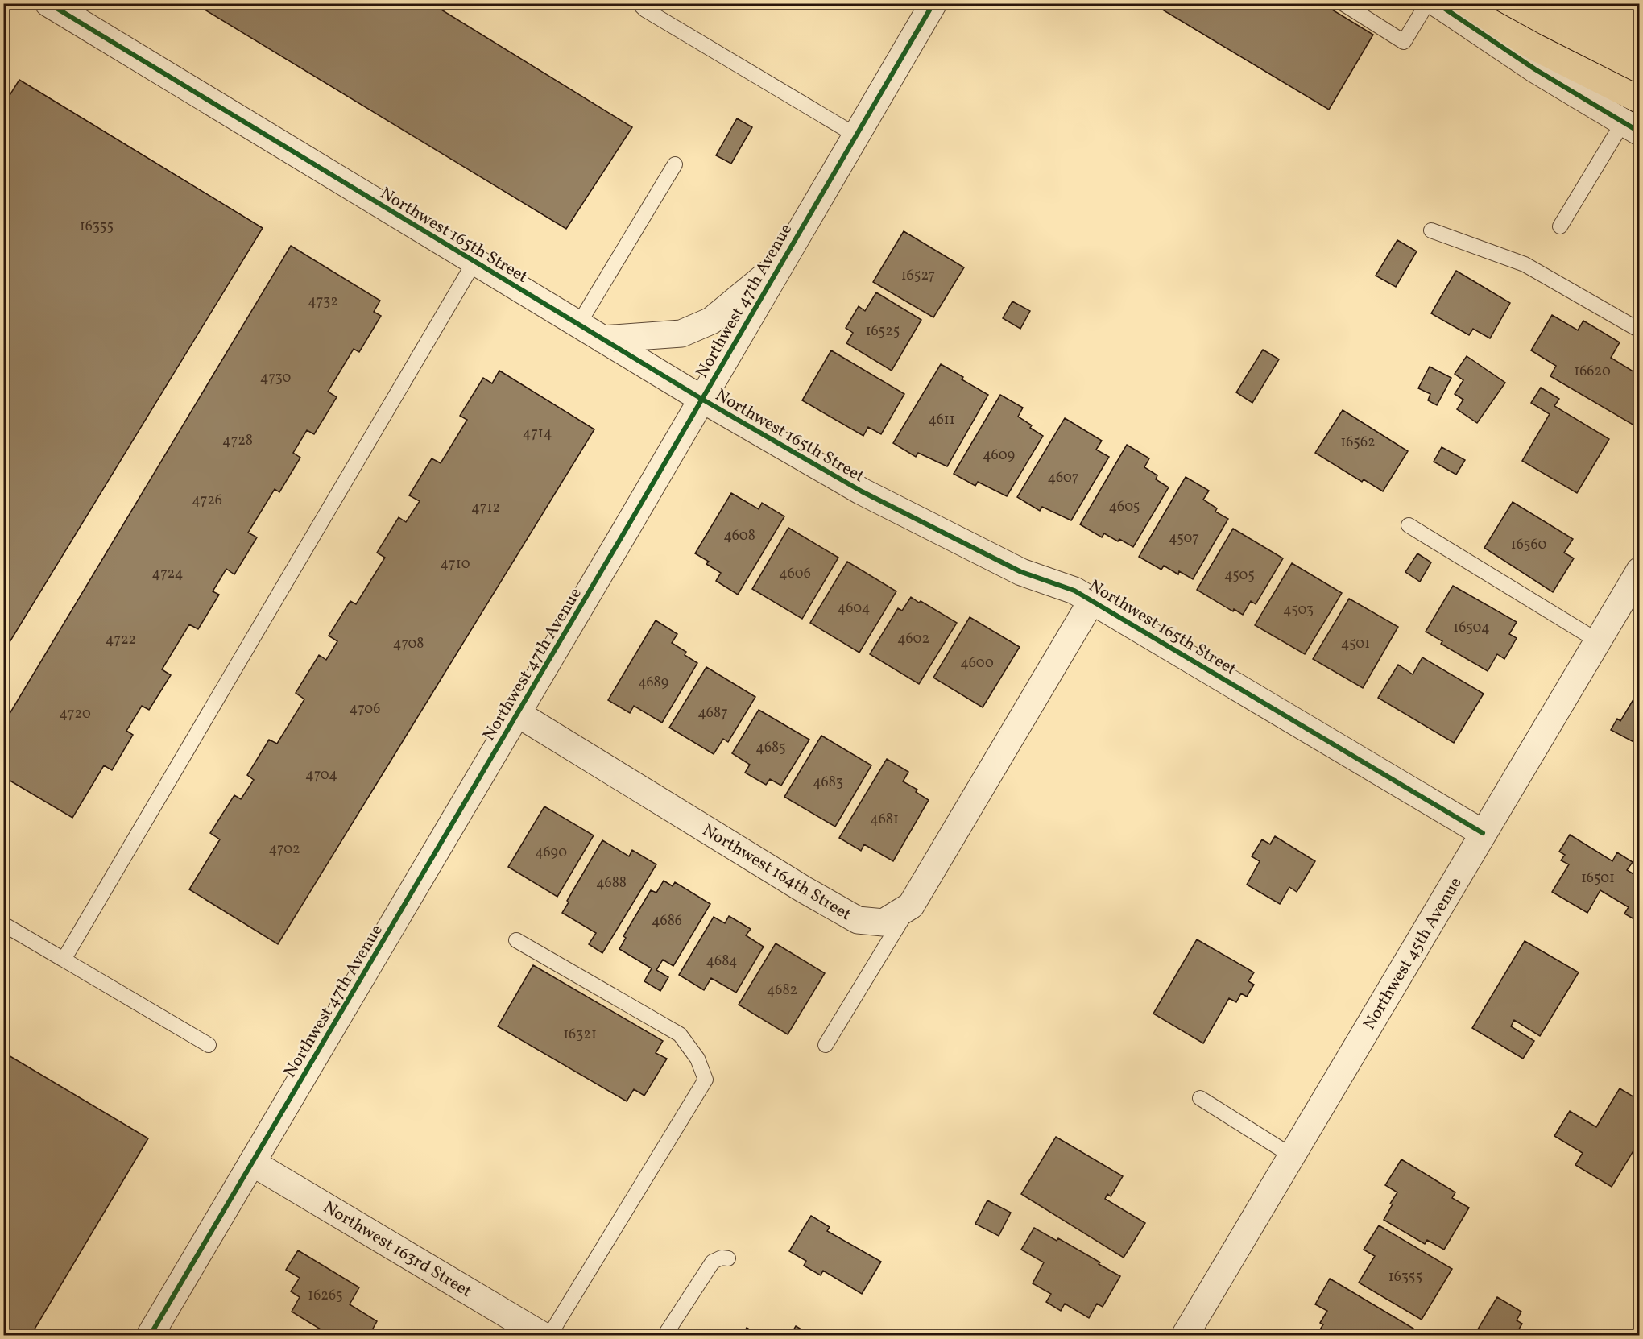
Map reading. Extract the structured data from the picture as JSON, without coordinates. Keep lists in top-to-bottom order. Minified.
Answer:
{"streets":{"street":["Northwest 165th Street","Northwest 47th Avenue","Northwest 164th Street","Northwest 45th Avenue","Northwest 163rd Street"]},"crossings":[["Northwest 165th Street","Northwest 47th Avenue"],["Northwest 165th Street","Northwest 164th Street"],["Northwest 165th Street","Northwest 45th Avenue"],["Northwest 47th Avenue","Northwest 164th Street"],["Northwest 47th Avenue","Northwest 163rd Street"]],"house_numbers":["16355","16527","4732","16525","16620","4730","4611","4714","4728","16562","4609","4607","4726","4605","4712","4608","4507","16560","4710","4724","4606","4505","4604","4503","16504","4602","4722","4708","4501","4600","4689","4706","4687","4720","4685","4704","4683","4681","4702","4690","16501","4688","4686","4684","4682","16321","16355","16265"]}
